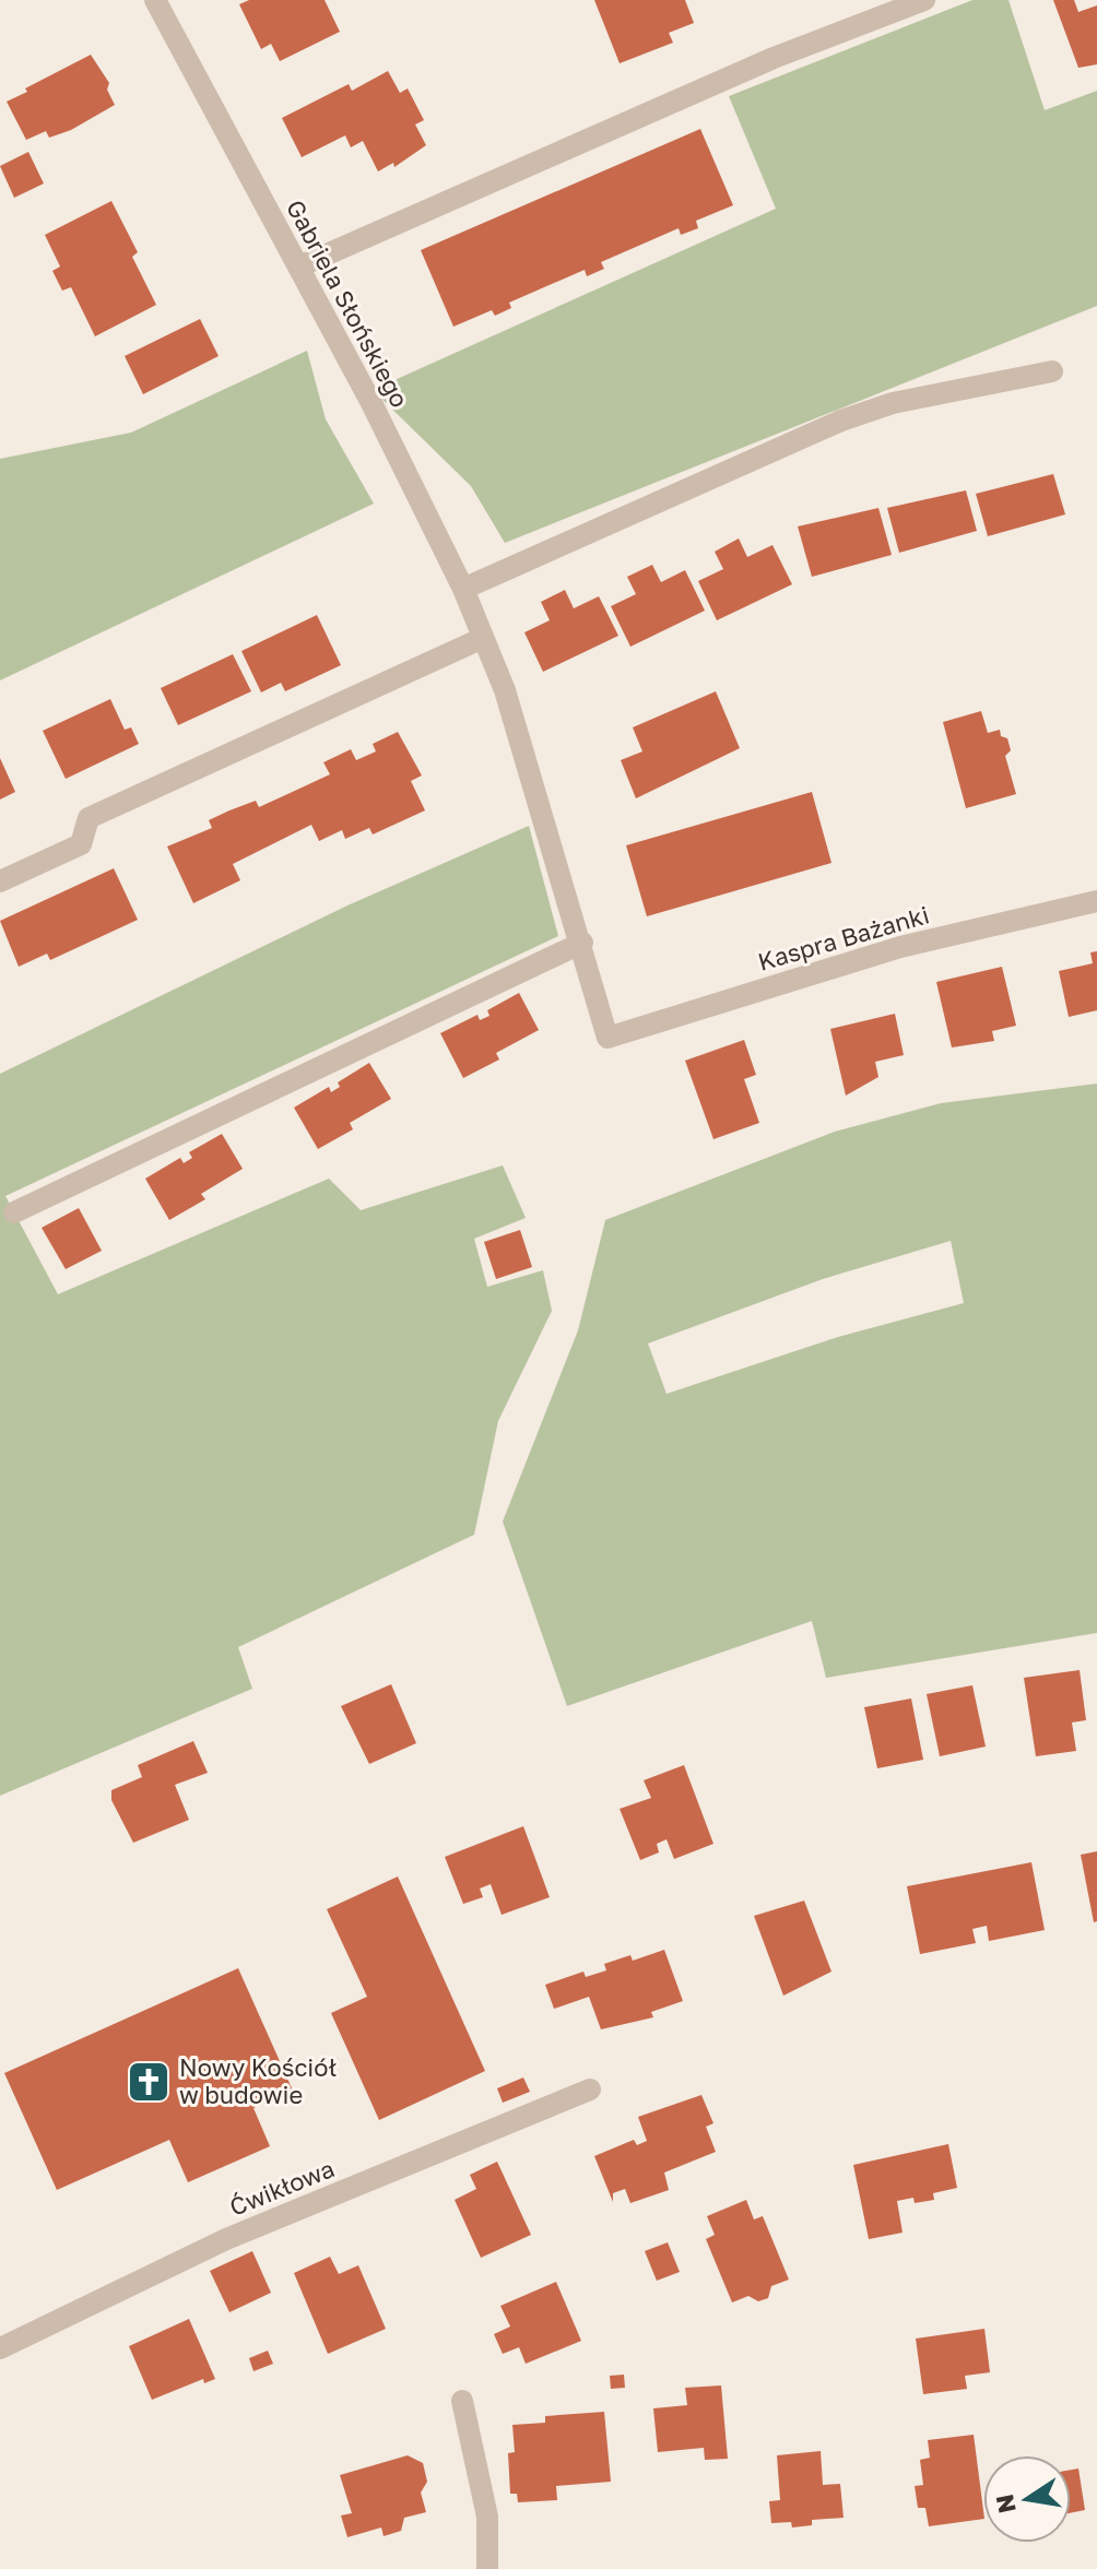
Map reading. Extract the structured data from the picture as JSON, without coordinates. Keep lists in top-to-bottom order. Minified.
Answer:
{"streets":{"street":["Gabriela Słońskiego","Kaspra Bażanki","Ćwikłowa"]},"crossings":[["Gabriela Słońskiego","Kaspra Bażanki"]],"places":{"church":["Nowy Kościół w budowie"]},"north":"left"}
